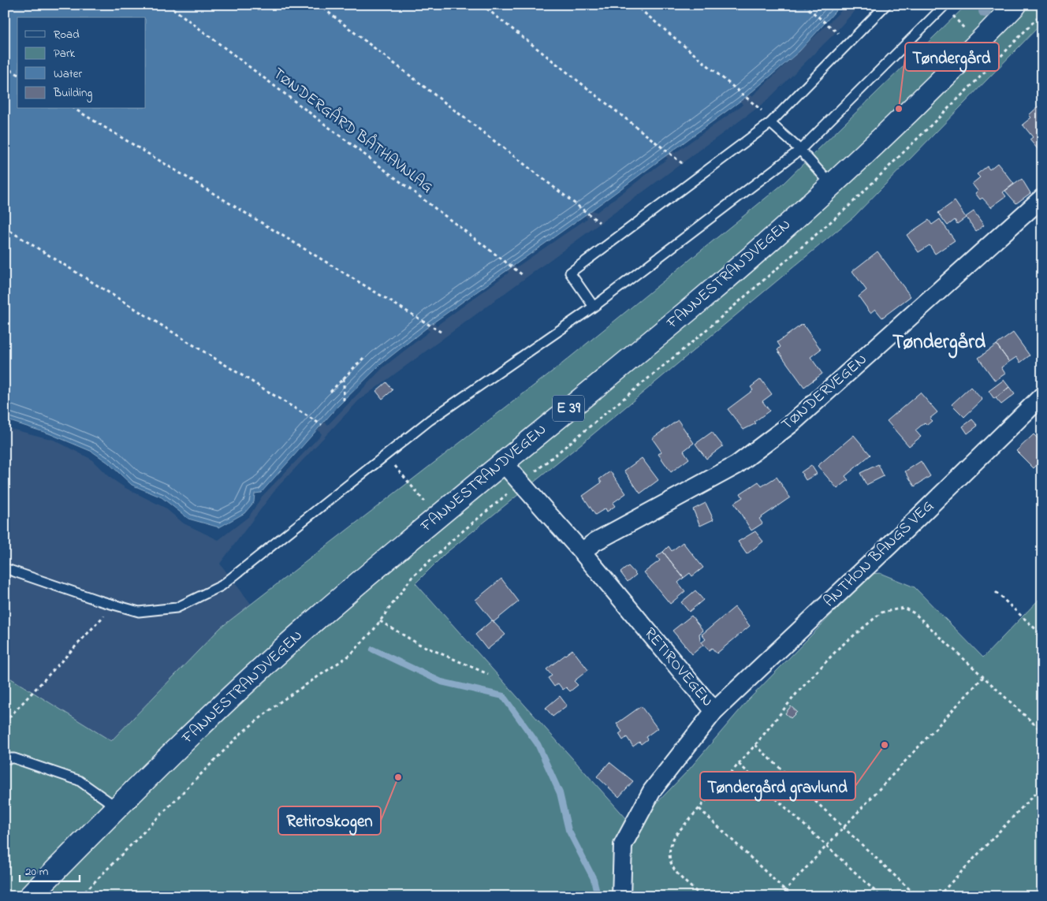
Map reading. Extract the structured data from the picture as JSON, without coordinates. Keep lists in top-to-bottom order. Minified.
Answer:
{"streets":{"highway":["FANNESTRANDVEGEN","E 39"],"street":["TØNDERVEGEN","ANTHON BANGS VEG","RETIROVEGEN"],"path":["TØNDERGÅRD BÅTHAVNLAG"]},"crossings":[["FANNESTRANDVEGEN","RETIROVEGEN"],["TØNDERVEGEN","RETIROVEGEN"],["ANTHON BANGS VEG","RETIROVEGEN"]],"districts":["Tøndergård"],"places":["Tøndergård","Tøndergård gravlund","Retiroskogen"],"legend":["Road","Park","Water","Building"],"scale_bar":"20 m"}
